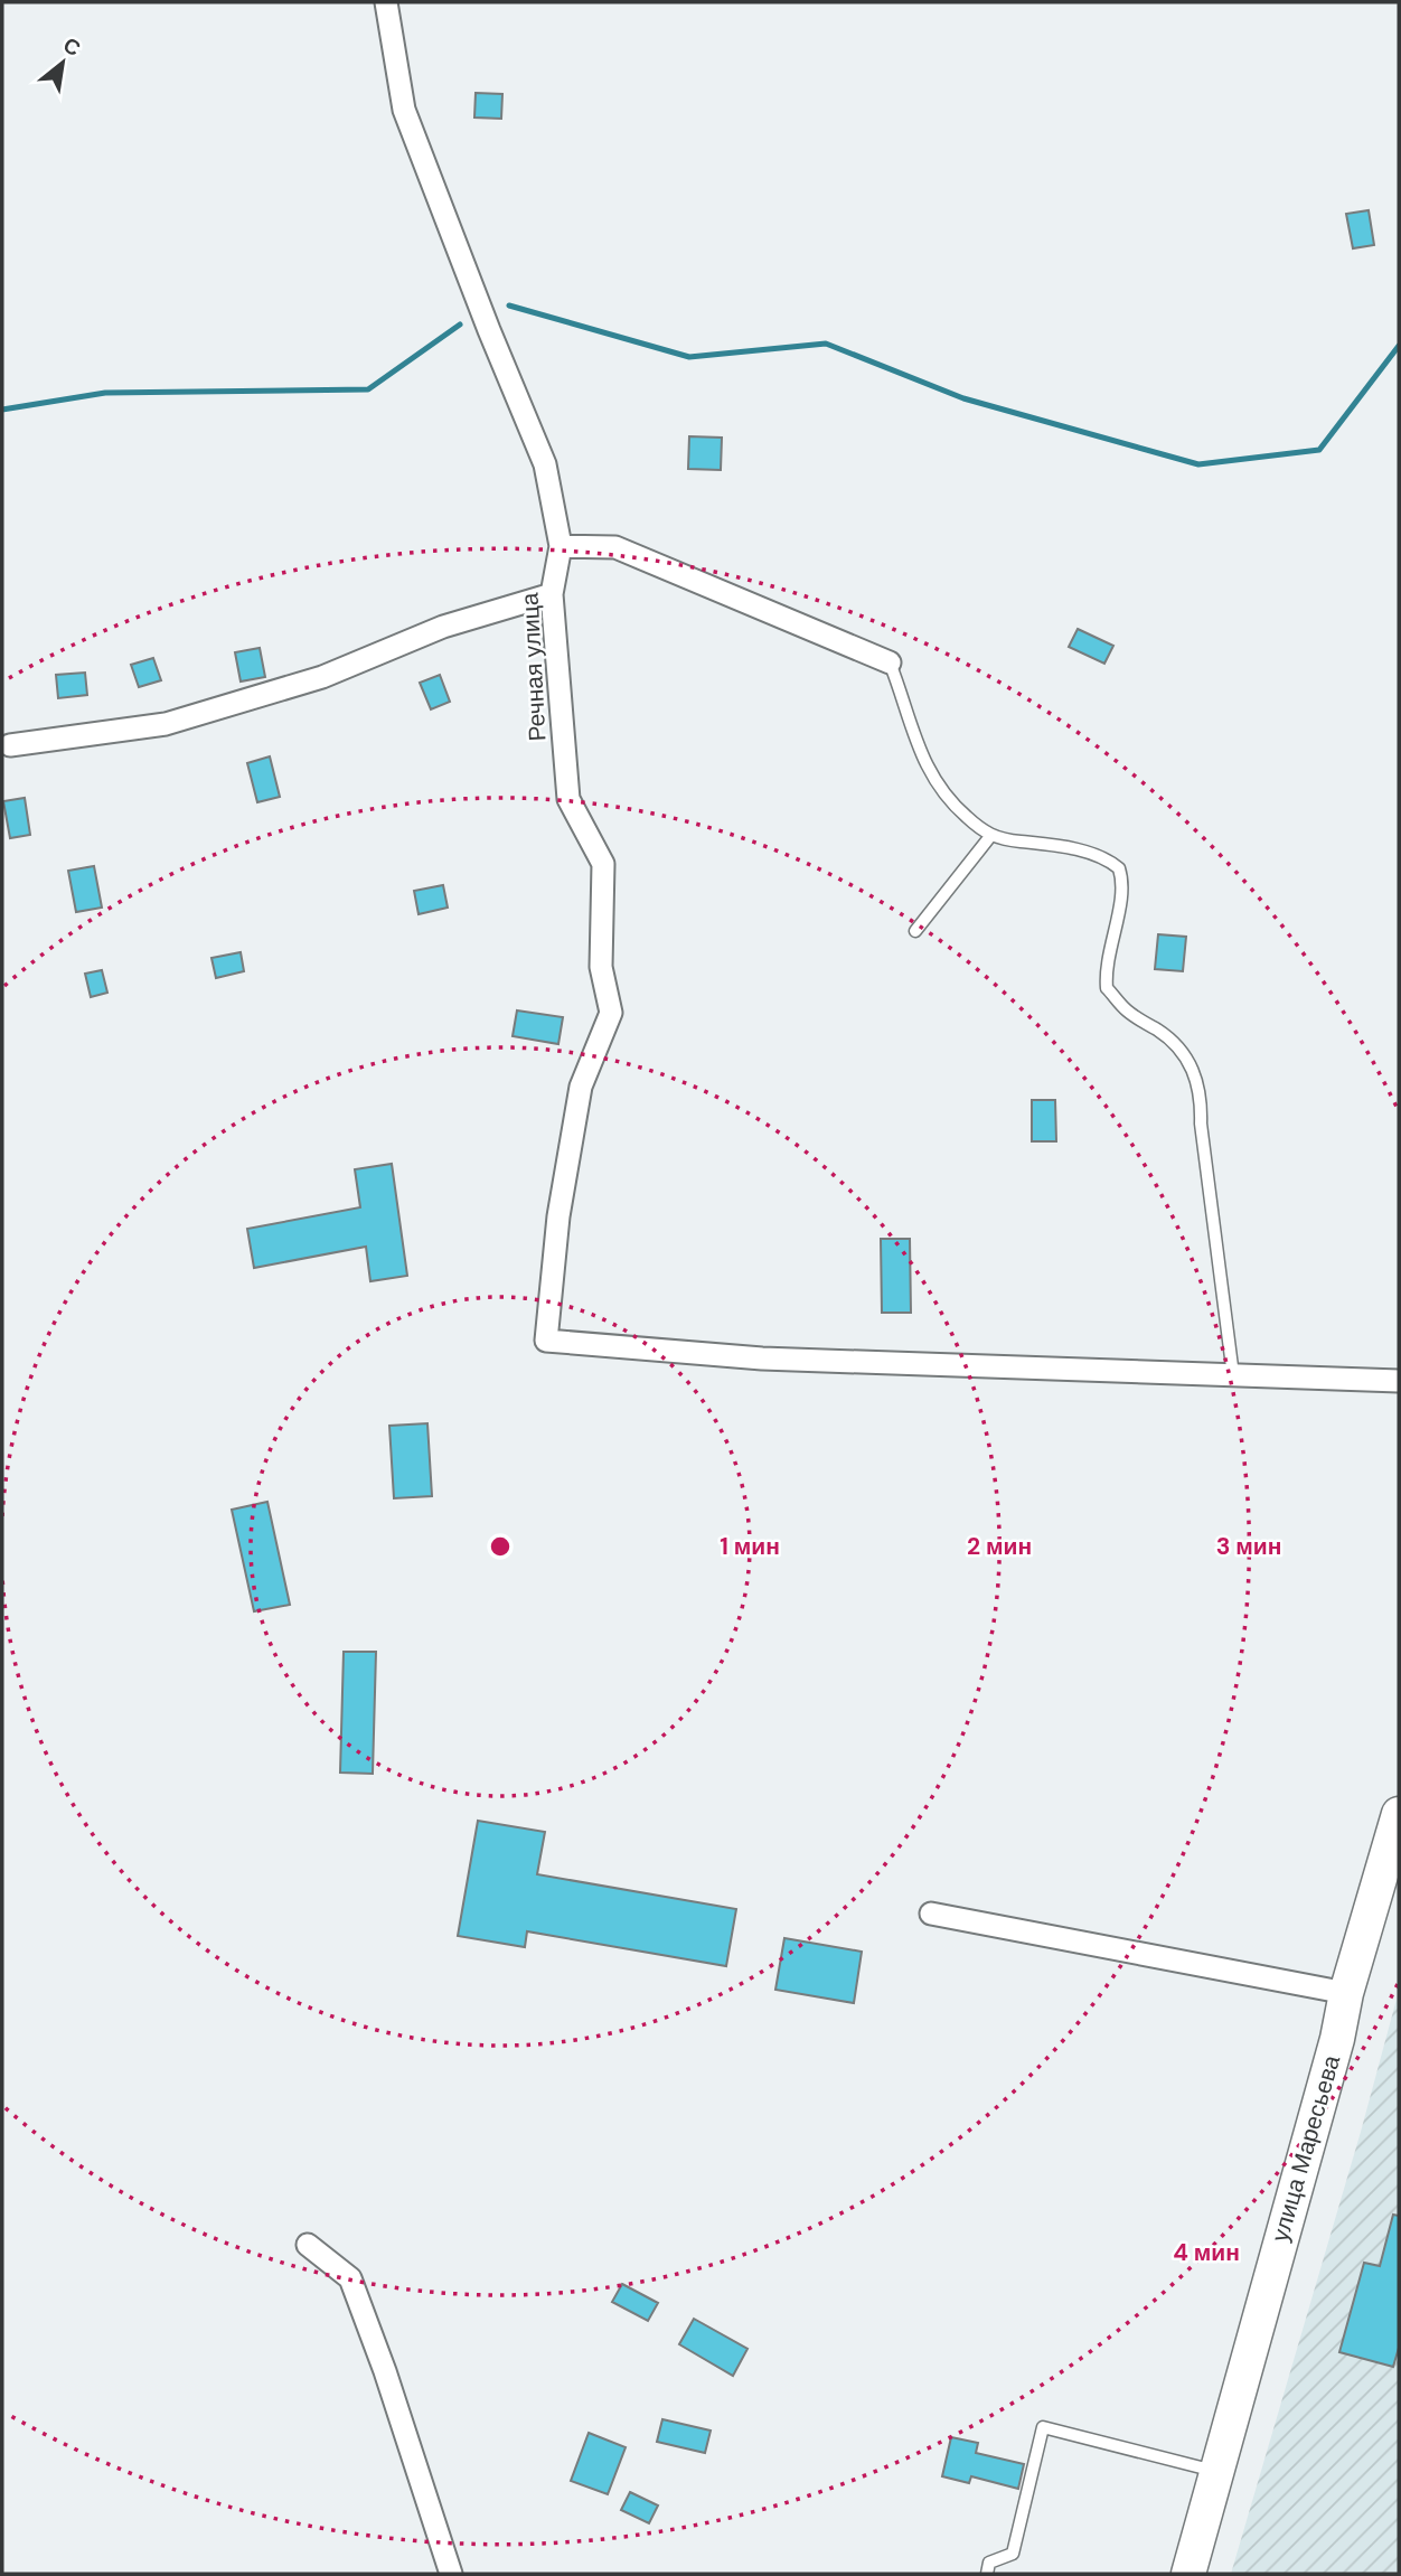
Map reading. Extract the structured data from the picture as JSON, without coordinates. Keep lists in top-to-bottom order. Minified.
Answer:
{"streets":{"main road":["улица Маресьева"],"street":["Речная улица"]},"north":"top right","rings":["1 мин","2 мин","3 мин","4 мин"]}
